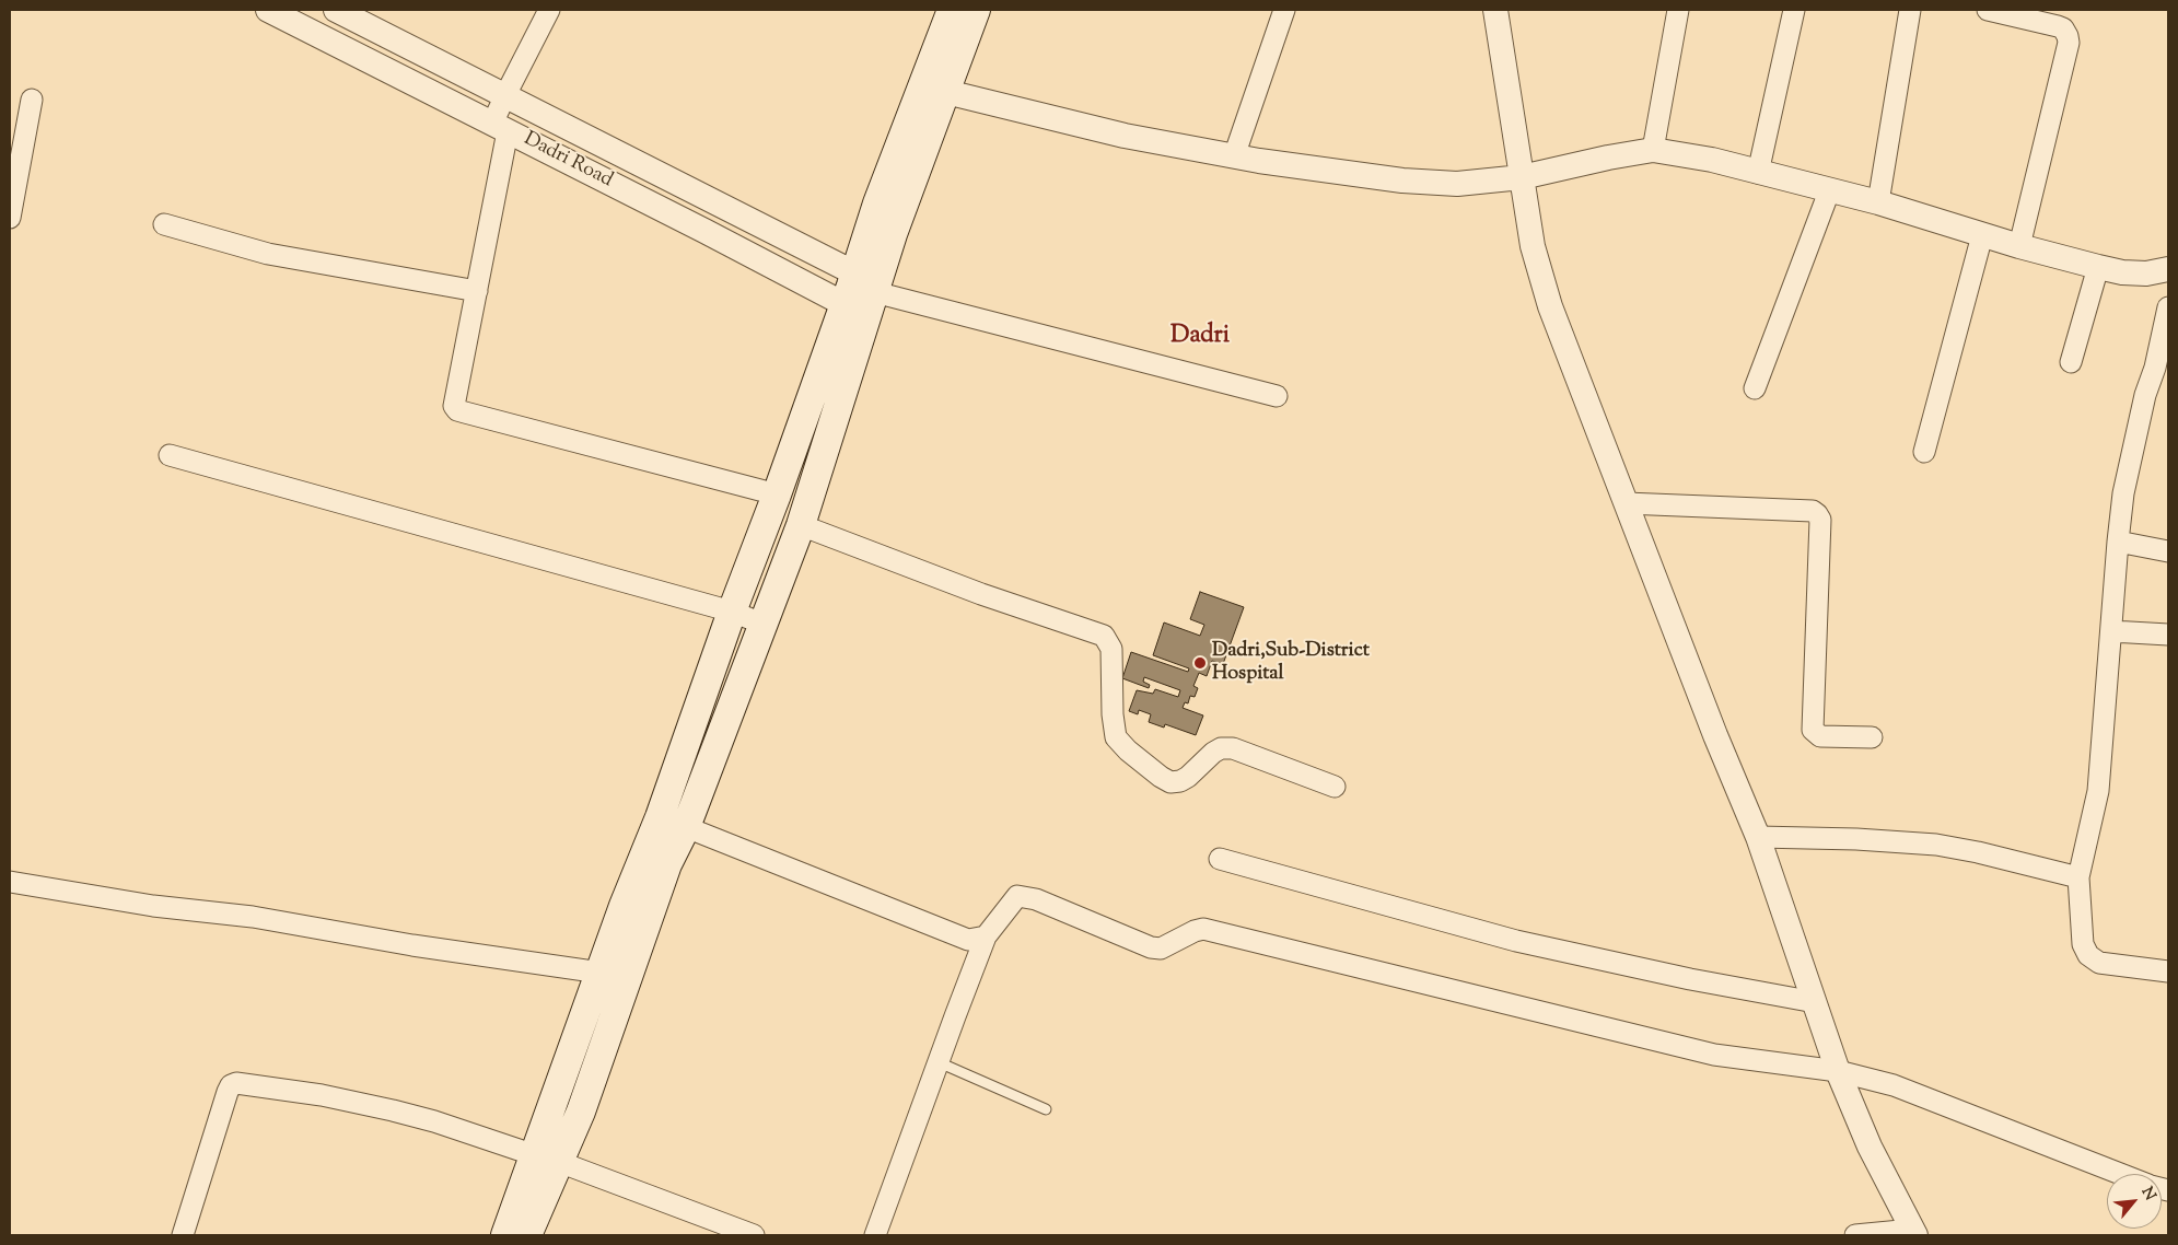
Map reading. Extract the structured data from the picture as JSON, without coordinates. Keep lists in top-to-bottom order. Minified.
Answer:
{"streets":{"street":["Dadri Road"]},"districts":["Dadri"],"places":["Dadri,Sub-District Hospital"],"north":"top right"}
